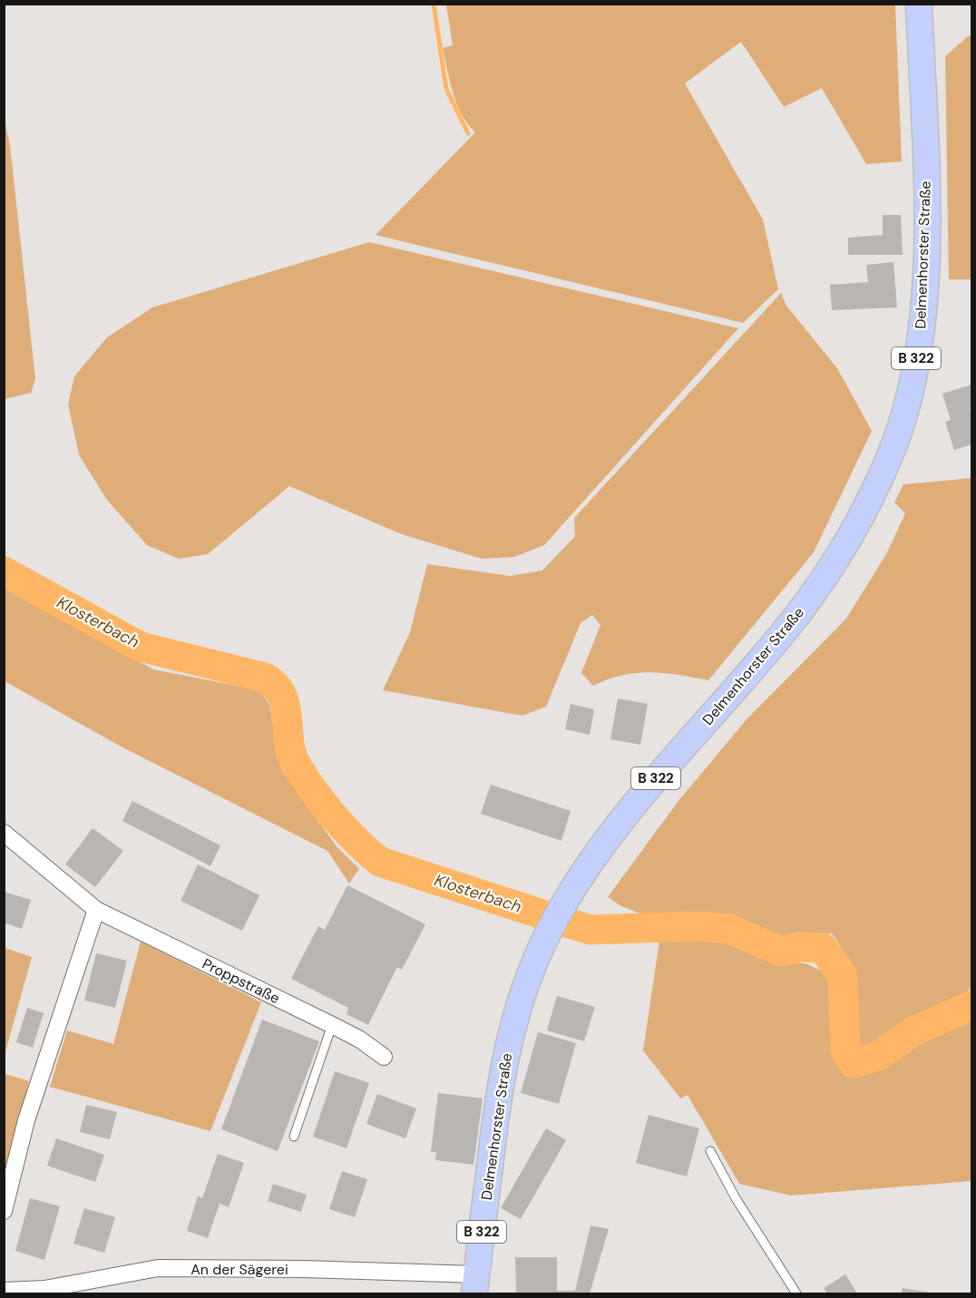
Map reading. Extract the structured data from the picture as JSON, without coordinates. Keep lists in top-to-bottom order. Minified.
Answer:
{"streets":{"main road":["Delmenhorster Straße","B 322"],"street":["Proppstraße","An der Sägerei"]},"crossings":[["Delmenhorster Straße","An der Sägerei"]],"water":["Klosterbach"]}
